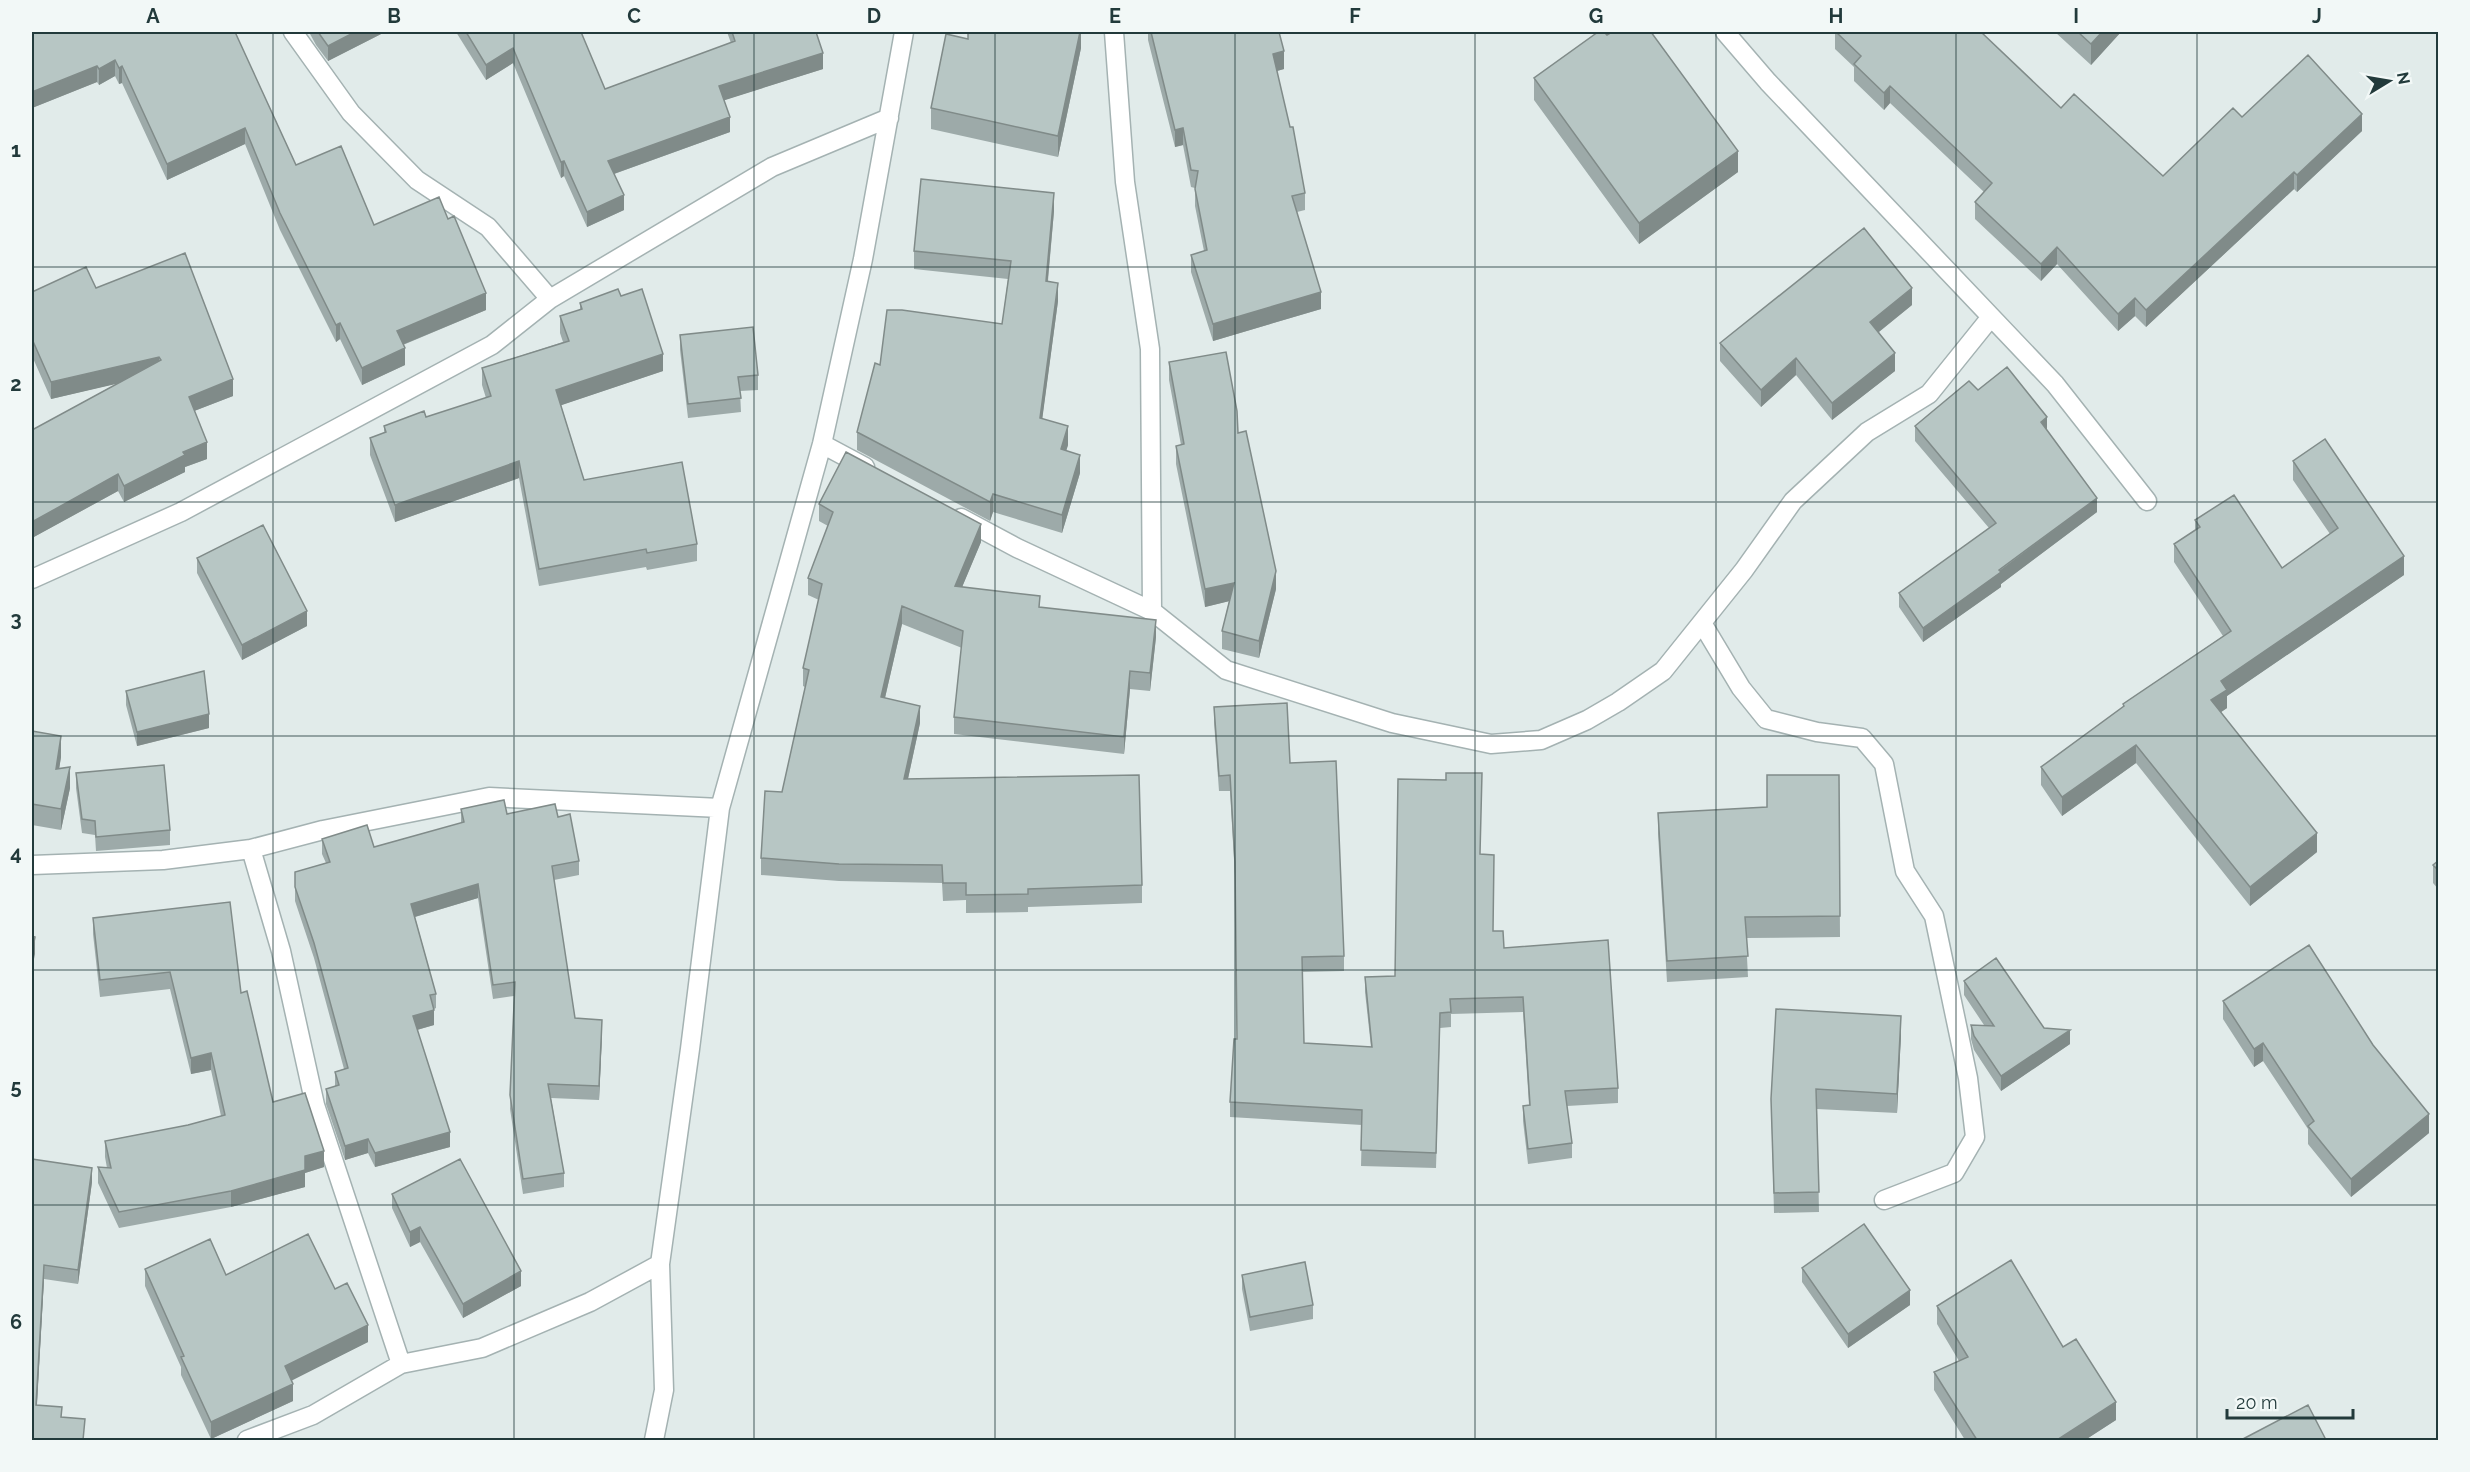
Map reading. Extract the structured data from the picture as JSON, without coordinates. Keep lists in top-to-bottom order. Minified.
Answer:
{"scale_bar":"20 m","north":"right","grid":{"columns":["A","B","C","D","E","F","G","H","I","J"],"rows":["1","2","3","4","5","6"]}}
